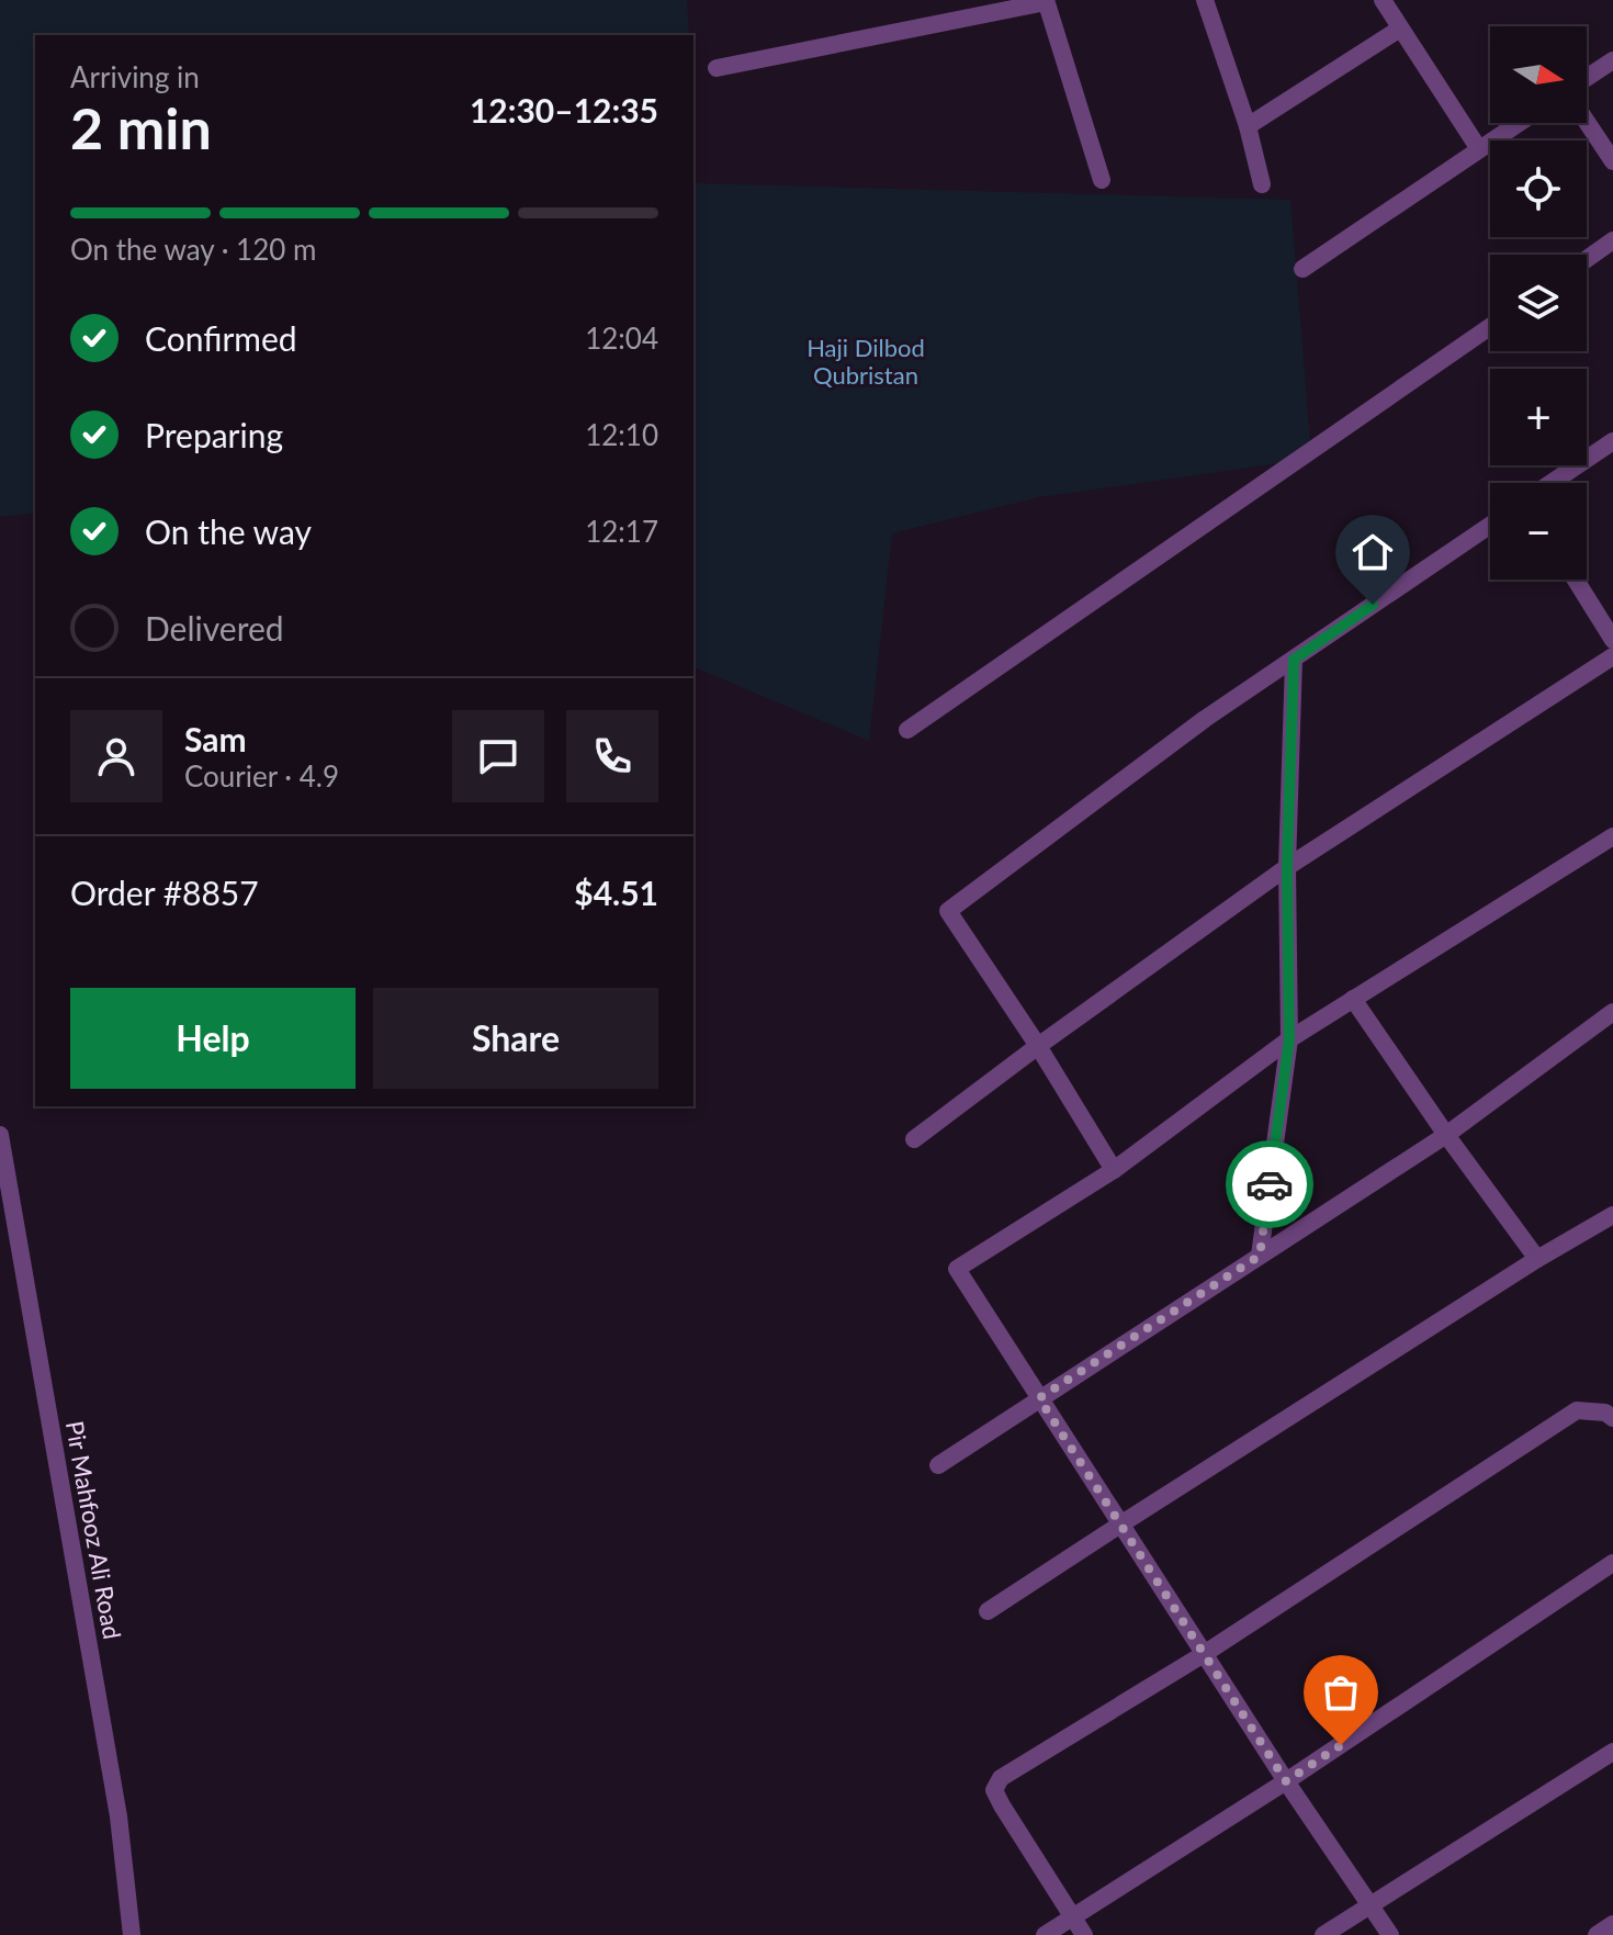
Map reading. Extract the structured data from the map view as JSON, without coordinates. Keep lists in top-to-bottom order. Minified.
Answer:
{"streets":{"street":["Pir Mahfooz Ali Road"]},"parks":["Haji Dilbod Qubristan"],"north":"right","page":{"map_buttons":["+","−"],"heading":["2 min","Arriving in","12:30–12:35"],"panel":["Sam","Courier · 4.9","Order #8857","$4.51"],"bar":"On the way · 120 m","list":[["Confirmed","12:04"],["Preparing","12:10"],["On the way","12:17"],"Delivered"],"buttons":["Help","Share"]}}
